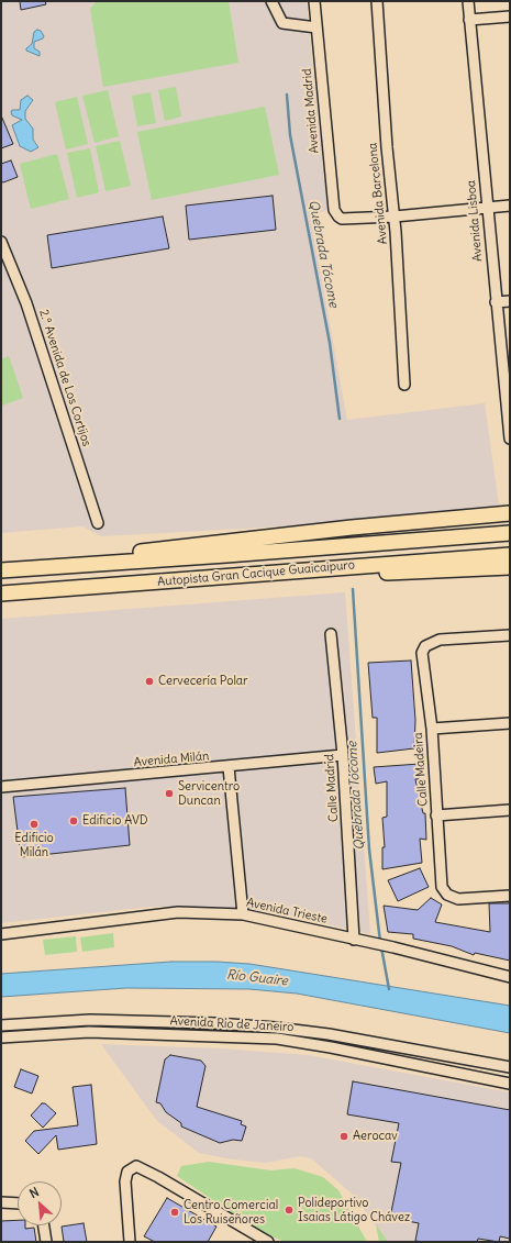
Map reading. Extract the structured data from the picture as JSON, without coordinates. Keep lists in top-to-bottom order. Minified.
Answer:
{"streets":{"highway":["Autopista Gran Cacique Guaicaipuro"],"street":["Avenida Madrid","Avenida Barcelona","Avenida Lisboa","2.ª Avenida de Los Cortijos","Avenida Milán","Calle Madeira","Calle Madrid","Avenida Trieste","Avenida Río de Janeiro"]},"crossings":[["Avenida Madrid","Avenida Barcelona"],["Avenida Milán","Calle Madrid"],["Calle Madrid","Avenida Trieste"]],"water":["Quebrada Tócome","Río Guaire"],"places":["Cervecería Polar","Servicentro Duncan","Edificio AVD","Edificio Milán","Aerocav","Polideportivo Isaias Látigo Chávez","Centro Comercial Los Ruiseñores"],"north":"top left"}
